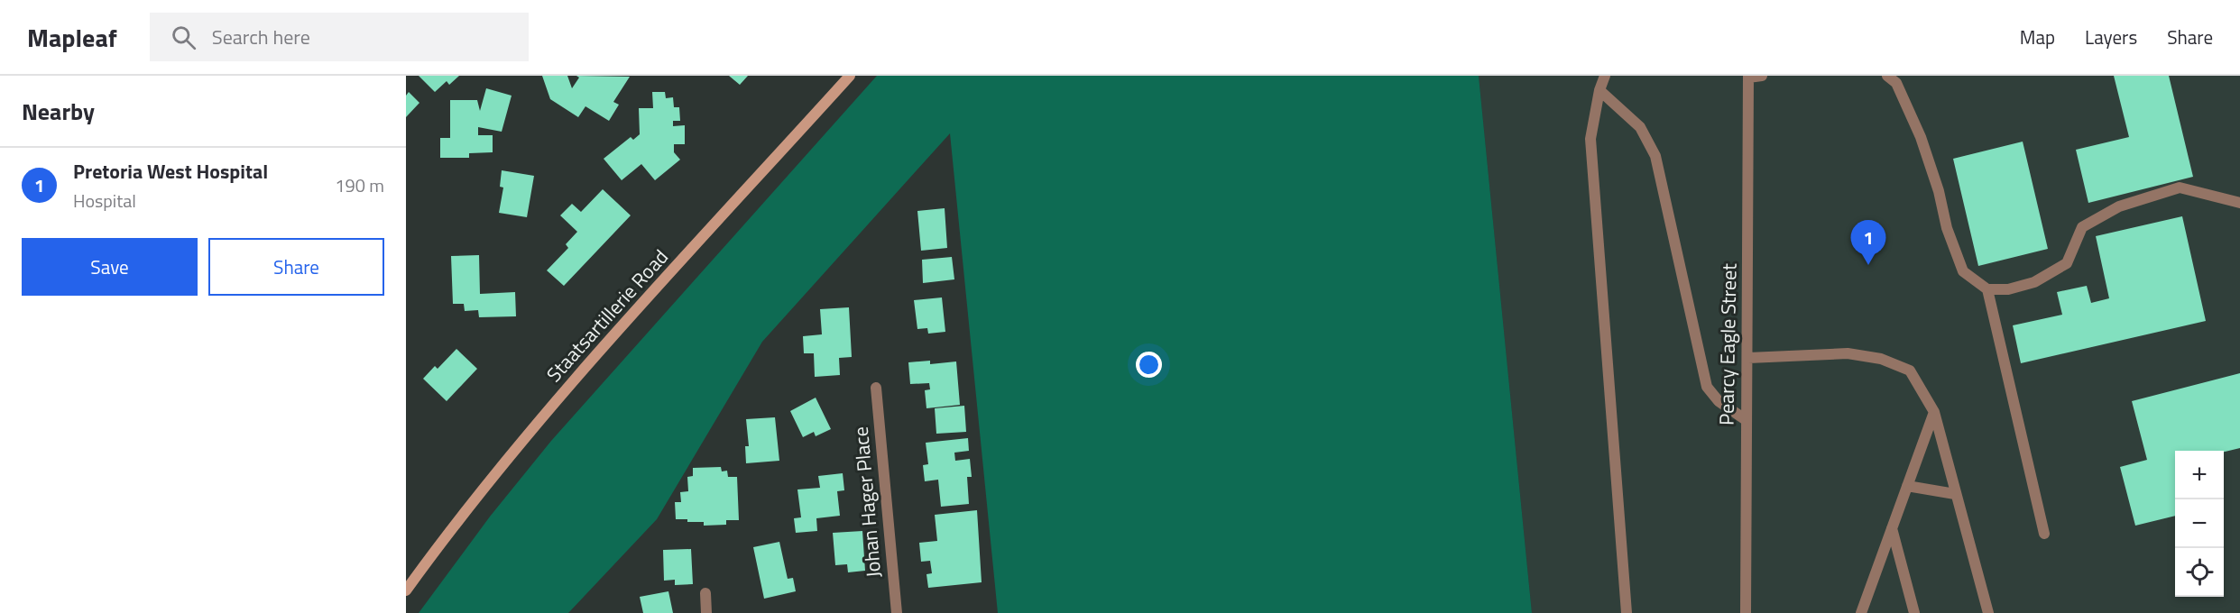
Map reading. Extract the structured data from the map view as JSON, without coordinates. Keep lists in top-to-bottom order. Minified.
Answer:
{"streets":{"street":["Staatsartillerie Road","Pearcy Eagle Street","Johan Hager Place"]},"page":{"header":"Mapleaf","search":"Search here","nav":["Map","Layers","Share"],"heading":"Nearby","list":[{"mark":"1","name":"Pretoria West Hospital","note":"Hospital","value":"190 m"}],"pins":"1","buttons":["Save","Share"],"map_buttons":["+","−"]}}
